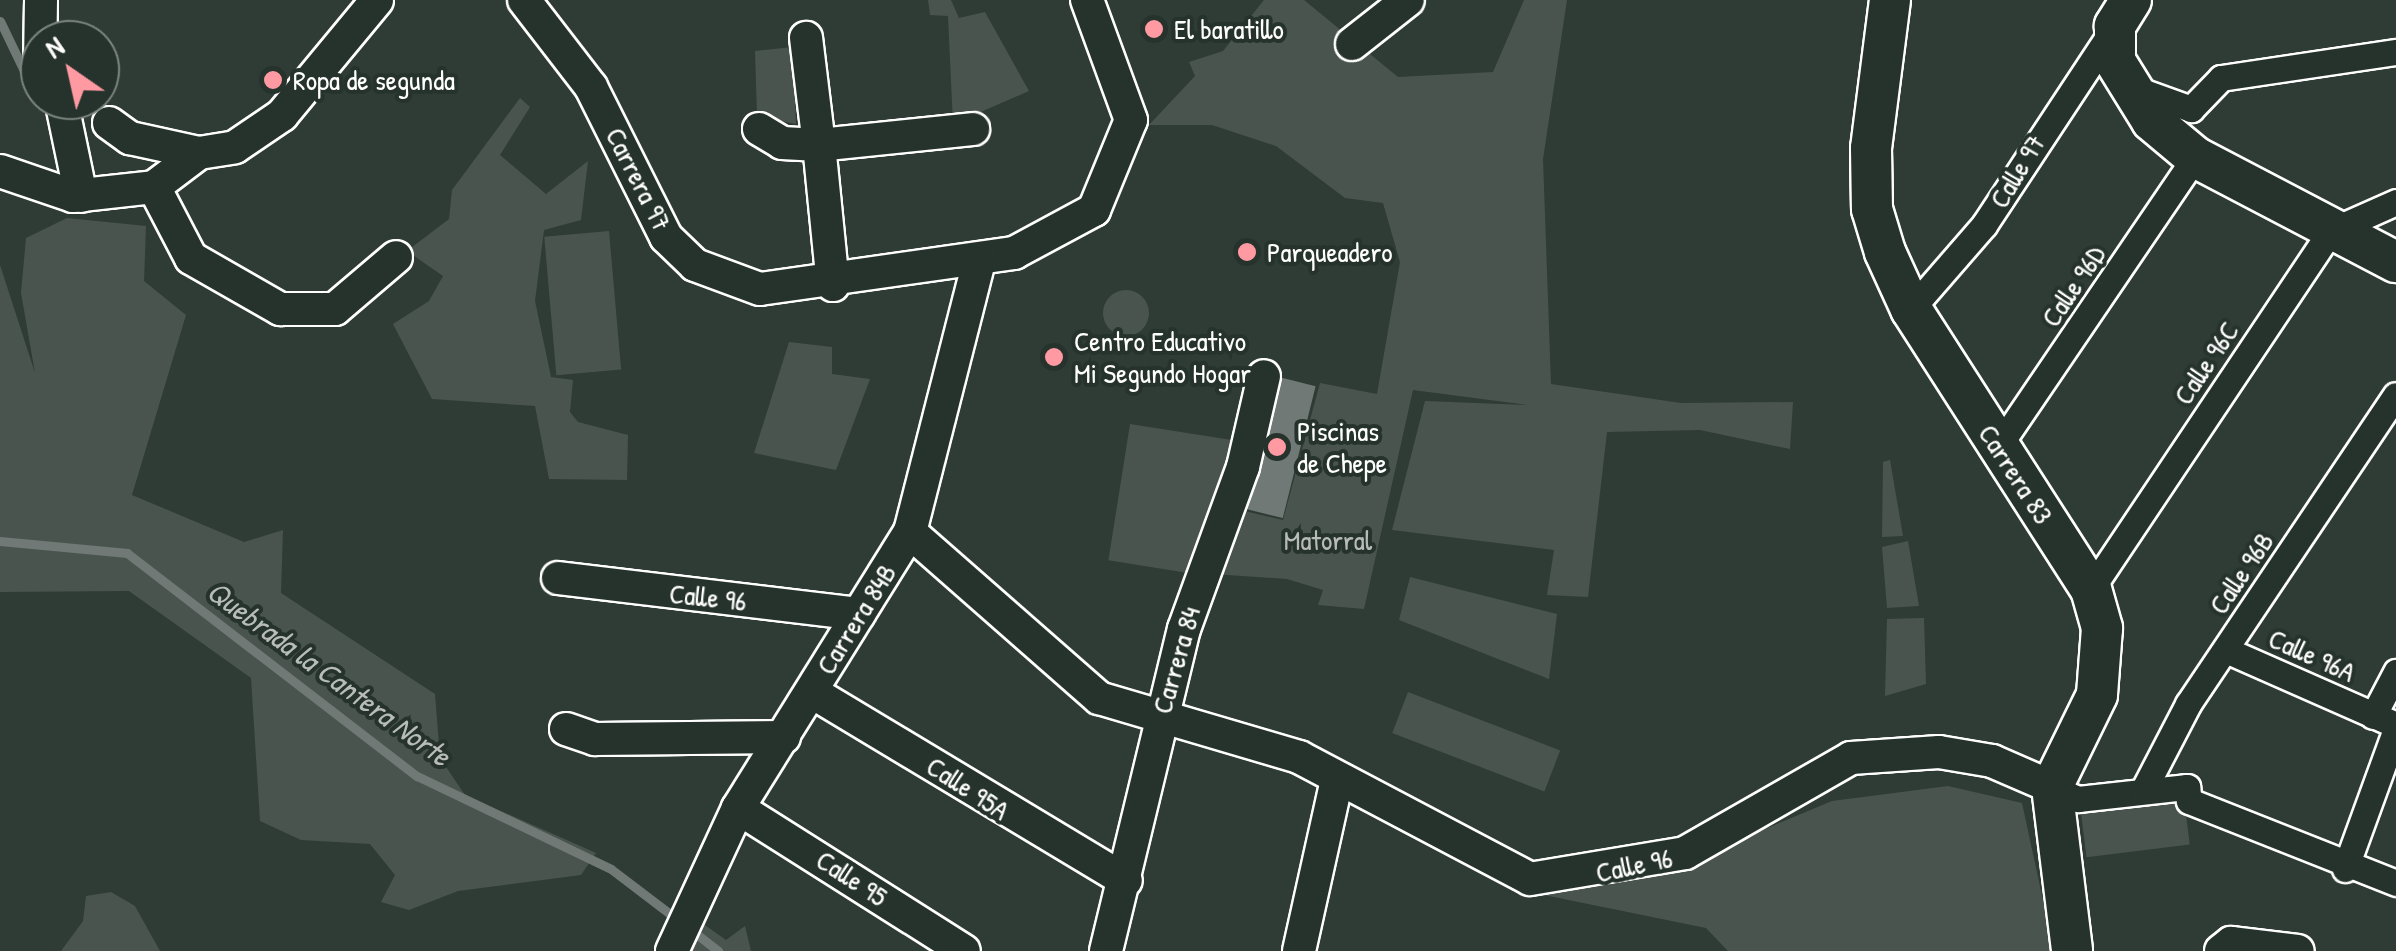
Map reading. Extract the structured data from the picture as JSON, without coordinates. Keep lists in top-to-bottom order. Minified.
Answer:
{"streets":{"street":["Calle 97","Carrera 97","Calle 96D","Calle 96C","Carrera 83","Calle 96B","Calle 96","Carrera 84B","Calle 96A","Carrera 84","Calle 95A","Calle 95"]},"crossings":[["Calle 97","Carrera 83"],["Carrera 97","Carrera 84B"],["Calle 96D","Carrera 83"],["Calle 96C","Carrera 83"],["Carrera 83","Calle 96"],["Calle 96B","Calle 96"],["Calle 96B","Calle 96A"],["Calle 96","Carrera 84B"],["Calle 96","Calle 96A"],["Calle 96","Carrera 84"],["Carrera 84B","Calle 95A"],["Carrera 84B","Calle 95"],["Carrera 84","Calle 95A"]],"water":["Quebrada la Cantera Norte"],"parks":["Matorral"],"places":["El baratillo","Ropa de segunda","Parqueadero","Centro Educativo Mi Segundo Hogar","Piscinas de Chepe"],"north":"top left"}
